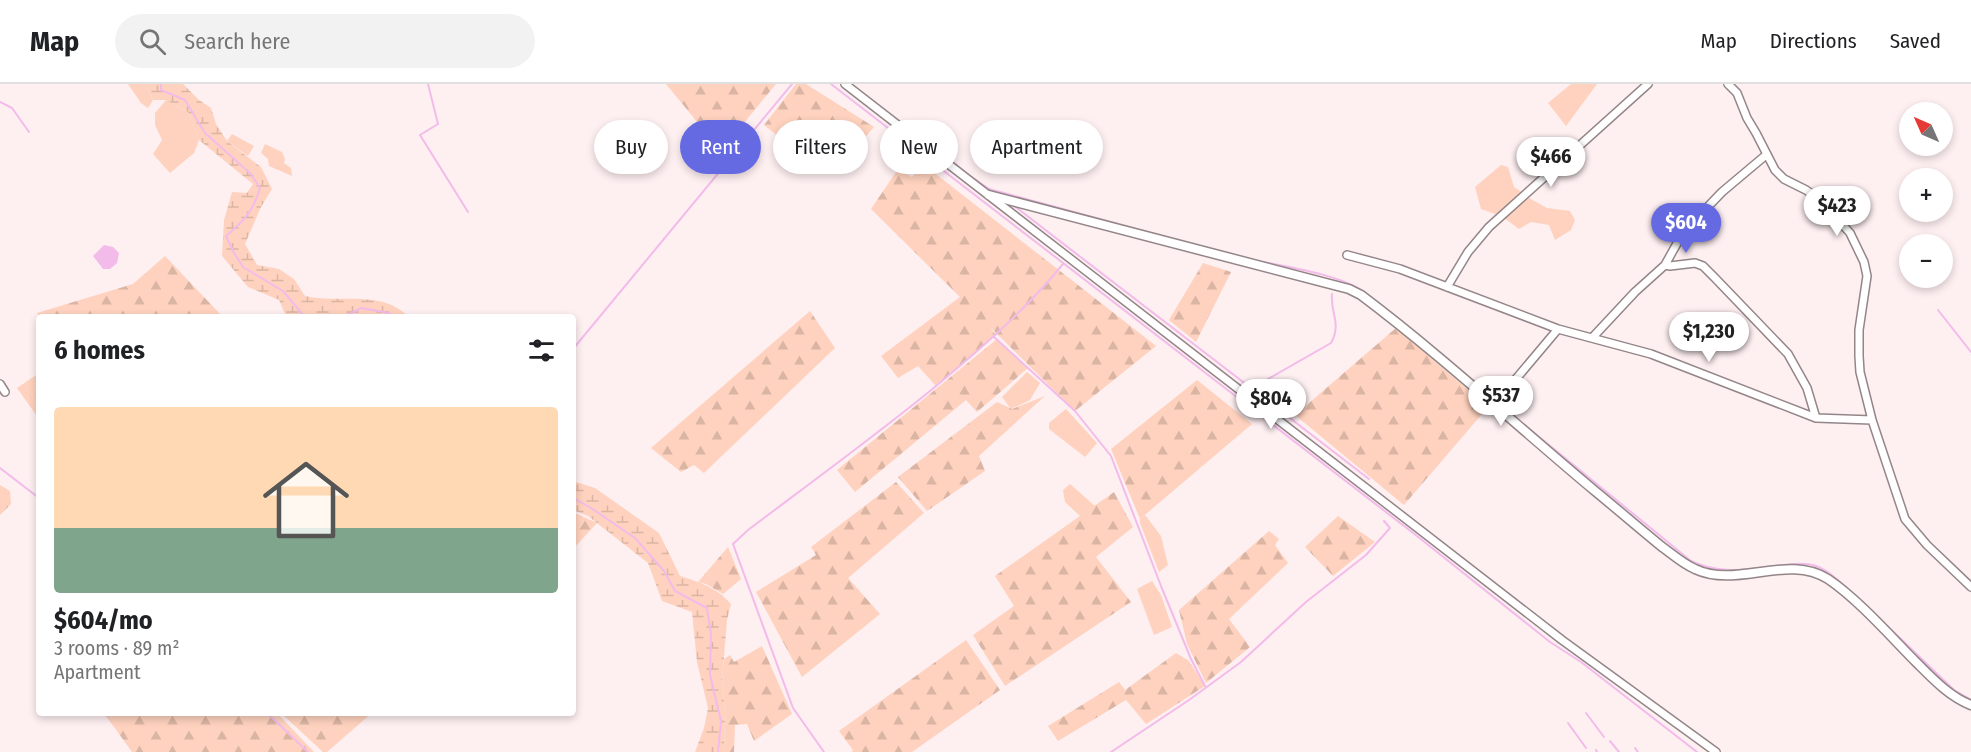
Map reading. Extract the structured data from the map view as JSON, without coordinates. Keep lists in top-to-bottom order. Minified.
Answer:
{"north":"top left","page":{"header":"Map","search":"Search here","nav":["Map","Directions","Saved"],"map_buttons":["+","−"],"chip":["Buy","Rent","Filters","New","Apartment"],"price":["$466","$423","$604","$1,230","$537","$804"],"heading":"6 homes","list":[{"name":"$604/mo","note":"3 rooms · 89 m² · Apartment"}]}}
